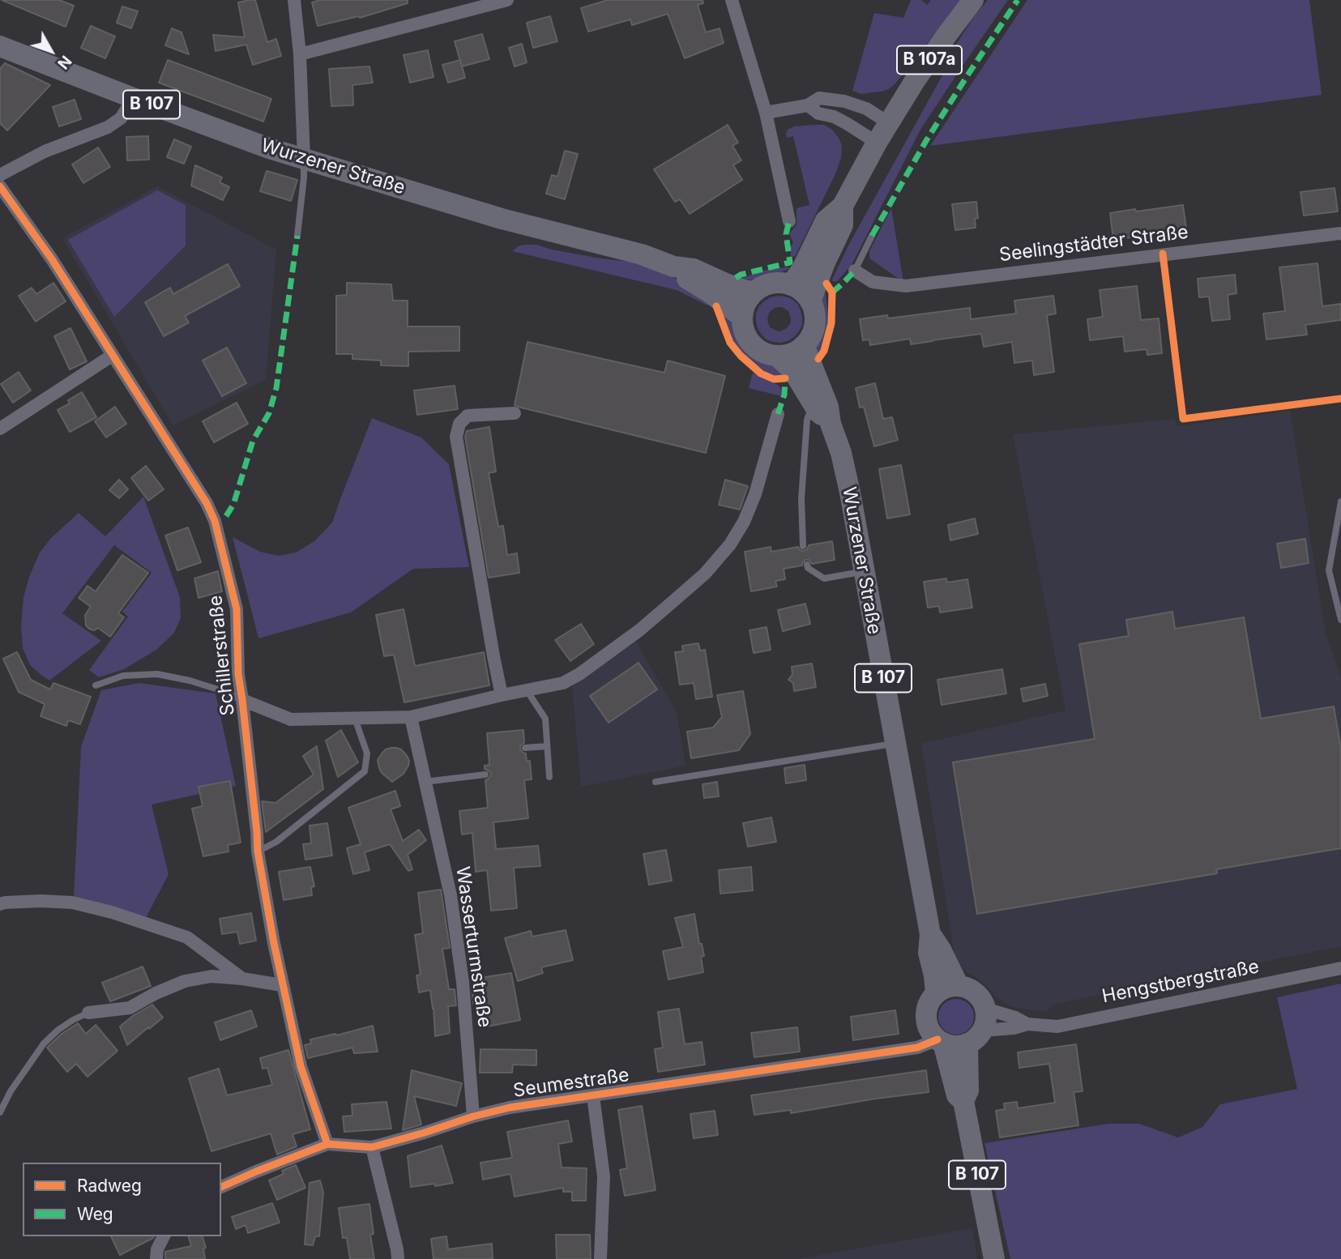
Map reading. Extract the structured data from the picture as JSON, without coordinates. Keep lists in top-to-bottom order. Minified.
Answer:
{"streets":{"main road":["B 107a","B 107","Wurzener Straße"],"street":["Seelingstädter Straße","Schillerstraße","Wasserturmstraße","Hengstbergstraße","Seumestraße"]},"crossings":[["B 107a","Wurzener Straße"],["Wurzener Straße","Hengstbergstraße"],["Wurzener Straße","Seumestraße"],["Schillerstraße","Seumestraße"],["Wasserturmstraße","Seumestraße"],["Hengstbergstraße","Seumestraße"]],"legend":["Radweg","Weg"],"north":"bottom right"}
